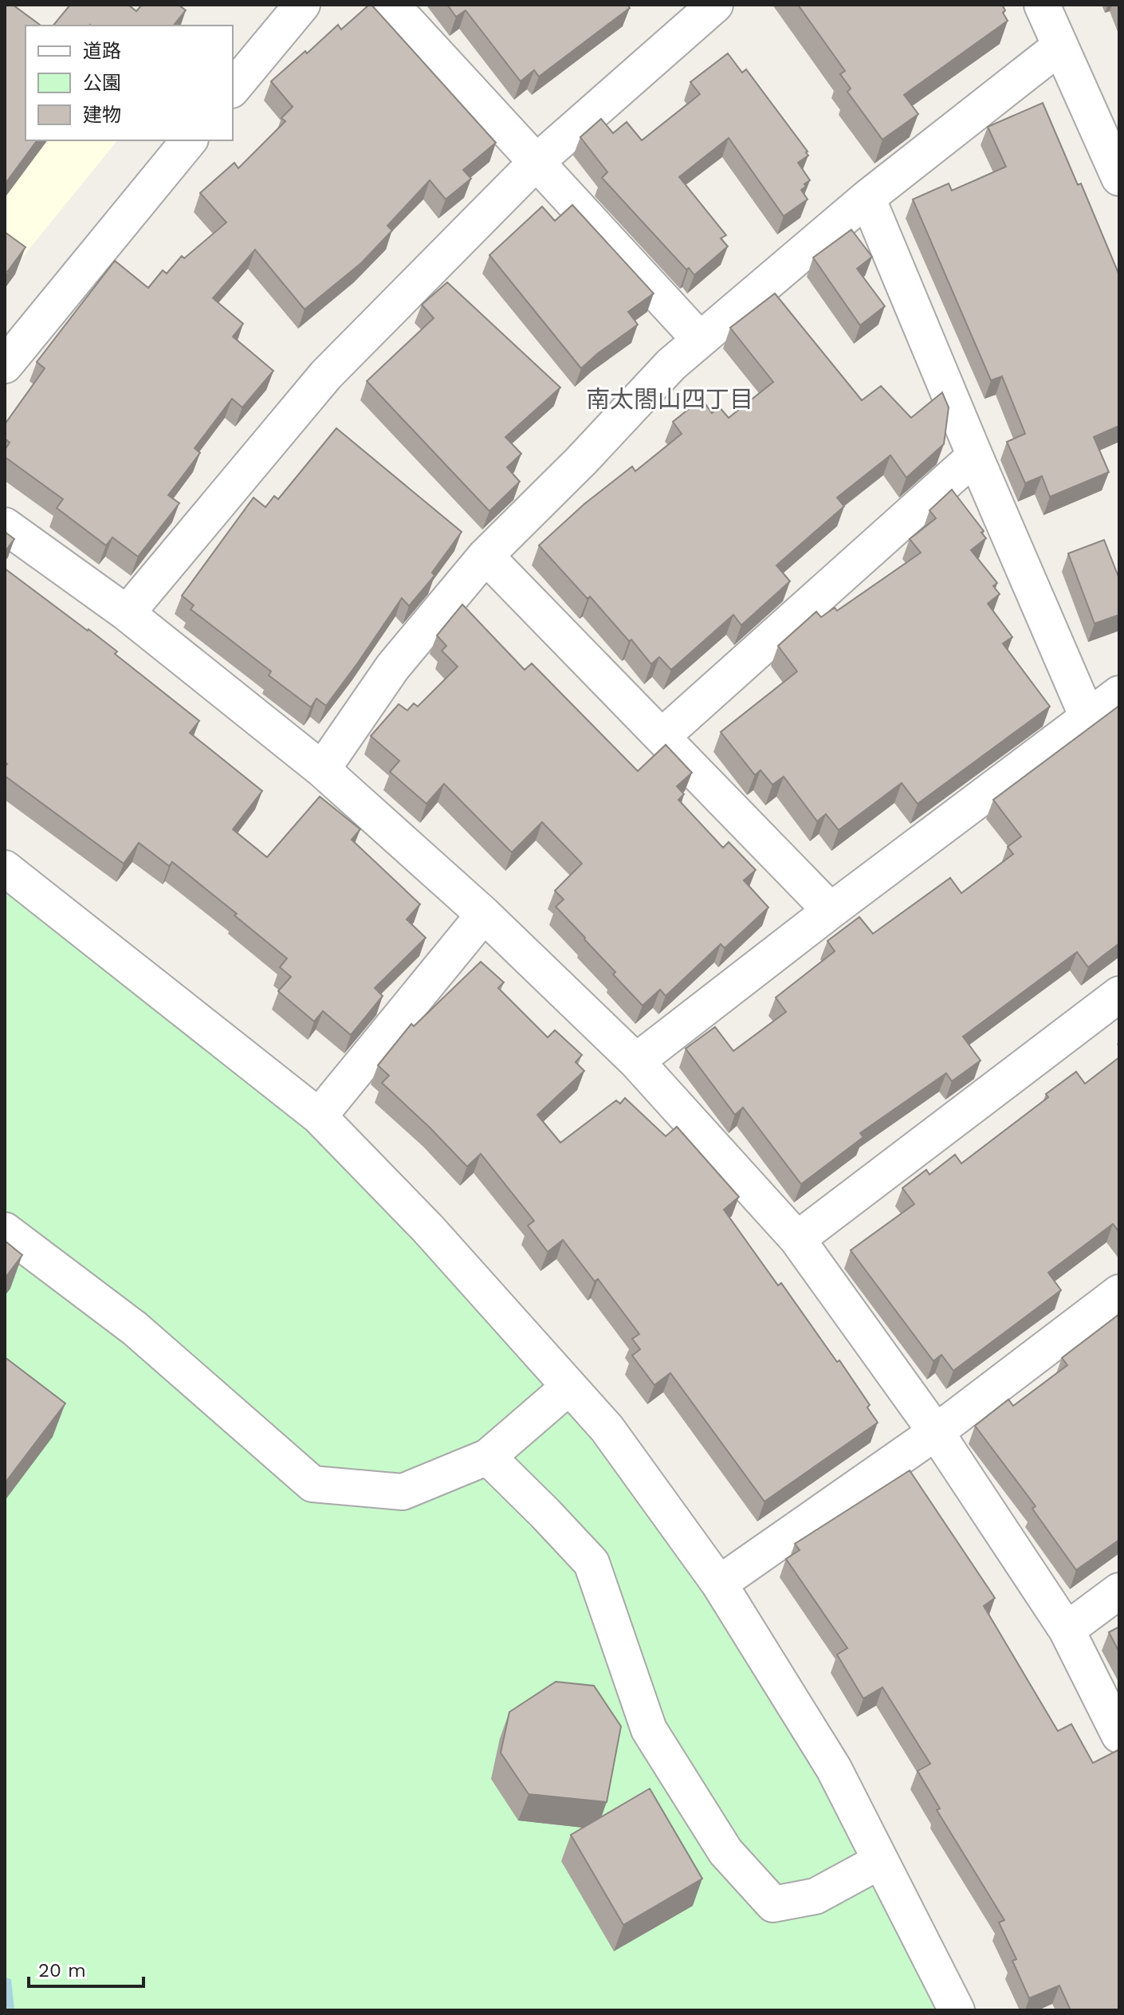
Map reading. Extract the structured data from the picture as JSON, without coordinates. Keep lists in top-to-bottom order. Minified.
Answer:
{"districts":["南太閤山四丁目"],"legend":["道路","公園","建物"],"scale_bar":"20 m"}
